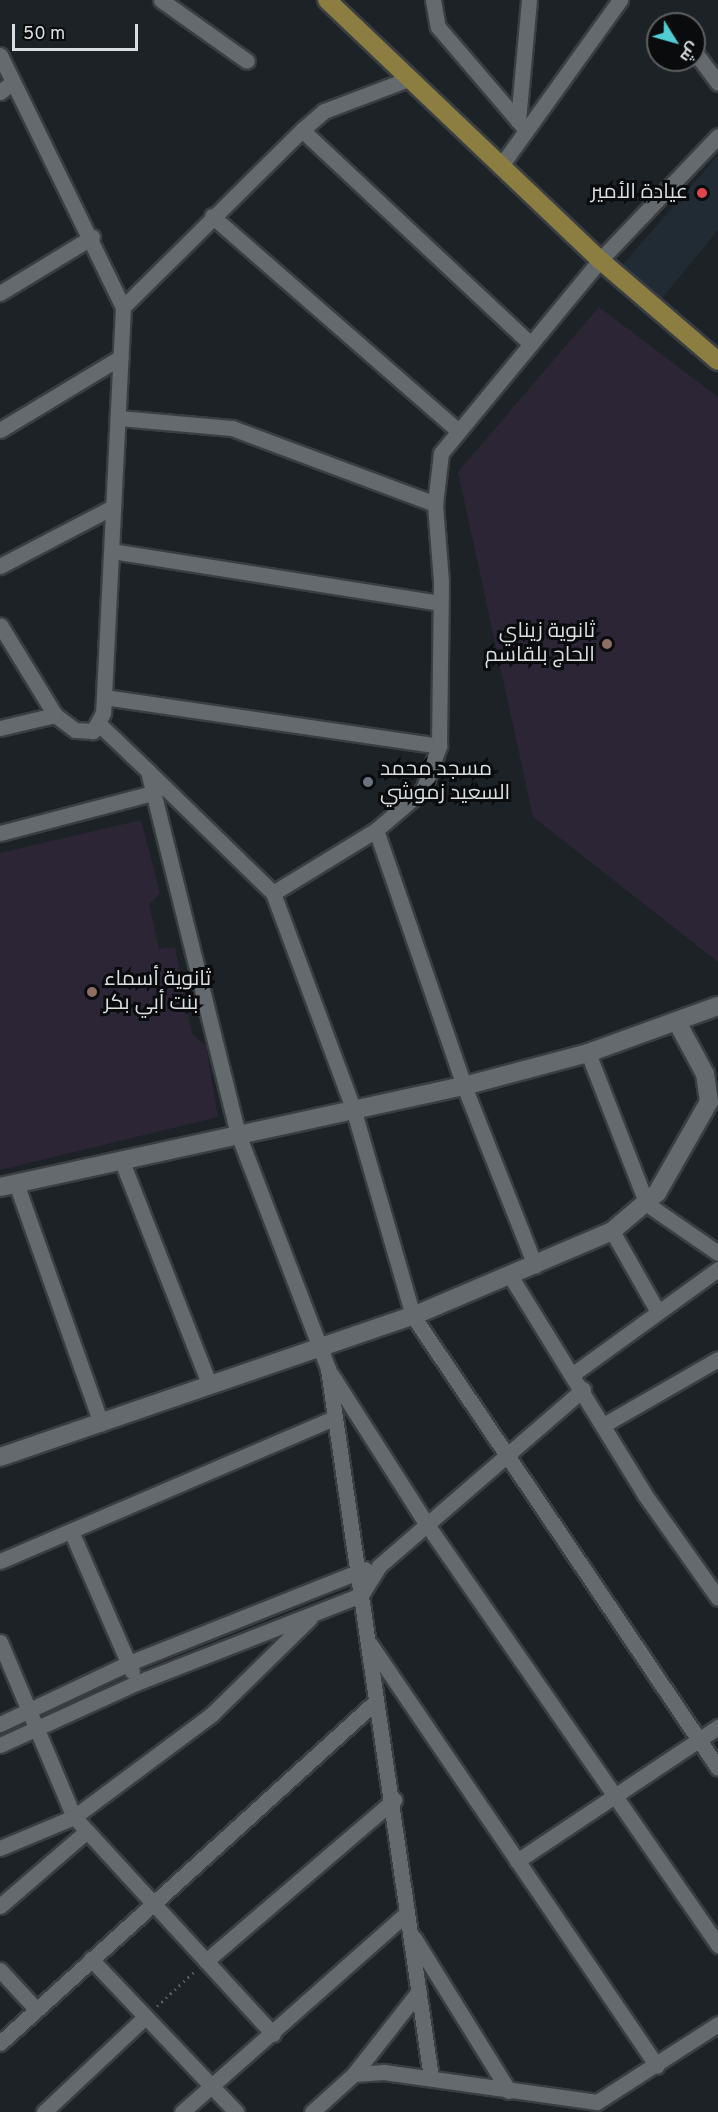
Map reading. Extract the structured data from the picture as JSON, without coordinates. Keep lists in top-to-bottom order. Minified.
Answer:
{"places":["عيادة الأمير","ثانوية زيناي الحاج بلقاسم","مسجد محمد السعيد زموشي","ثانوية أسماء بنت أبي بكر"],"scale_bar":"50 m","north":"bottom right"}
